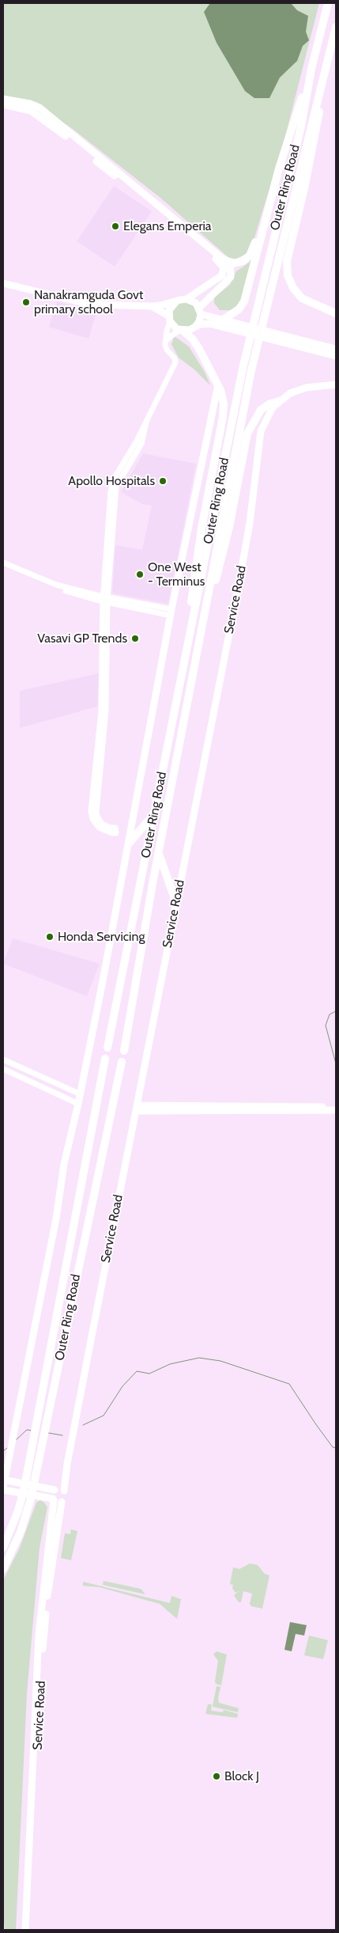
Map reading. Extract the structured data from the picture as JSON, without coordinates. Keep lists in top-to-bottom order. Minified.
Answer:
{"streets":{"highway":["Outer Ring Road"],"main road":["Service Road"]},"places":["Elegans Emperia","Nanakramguda Govt primary school","Apollo Hospitals","One West - Terminus","Vasavi GP Trends","Honda Servicing","Block J"]}
